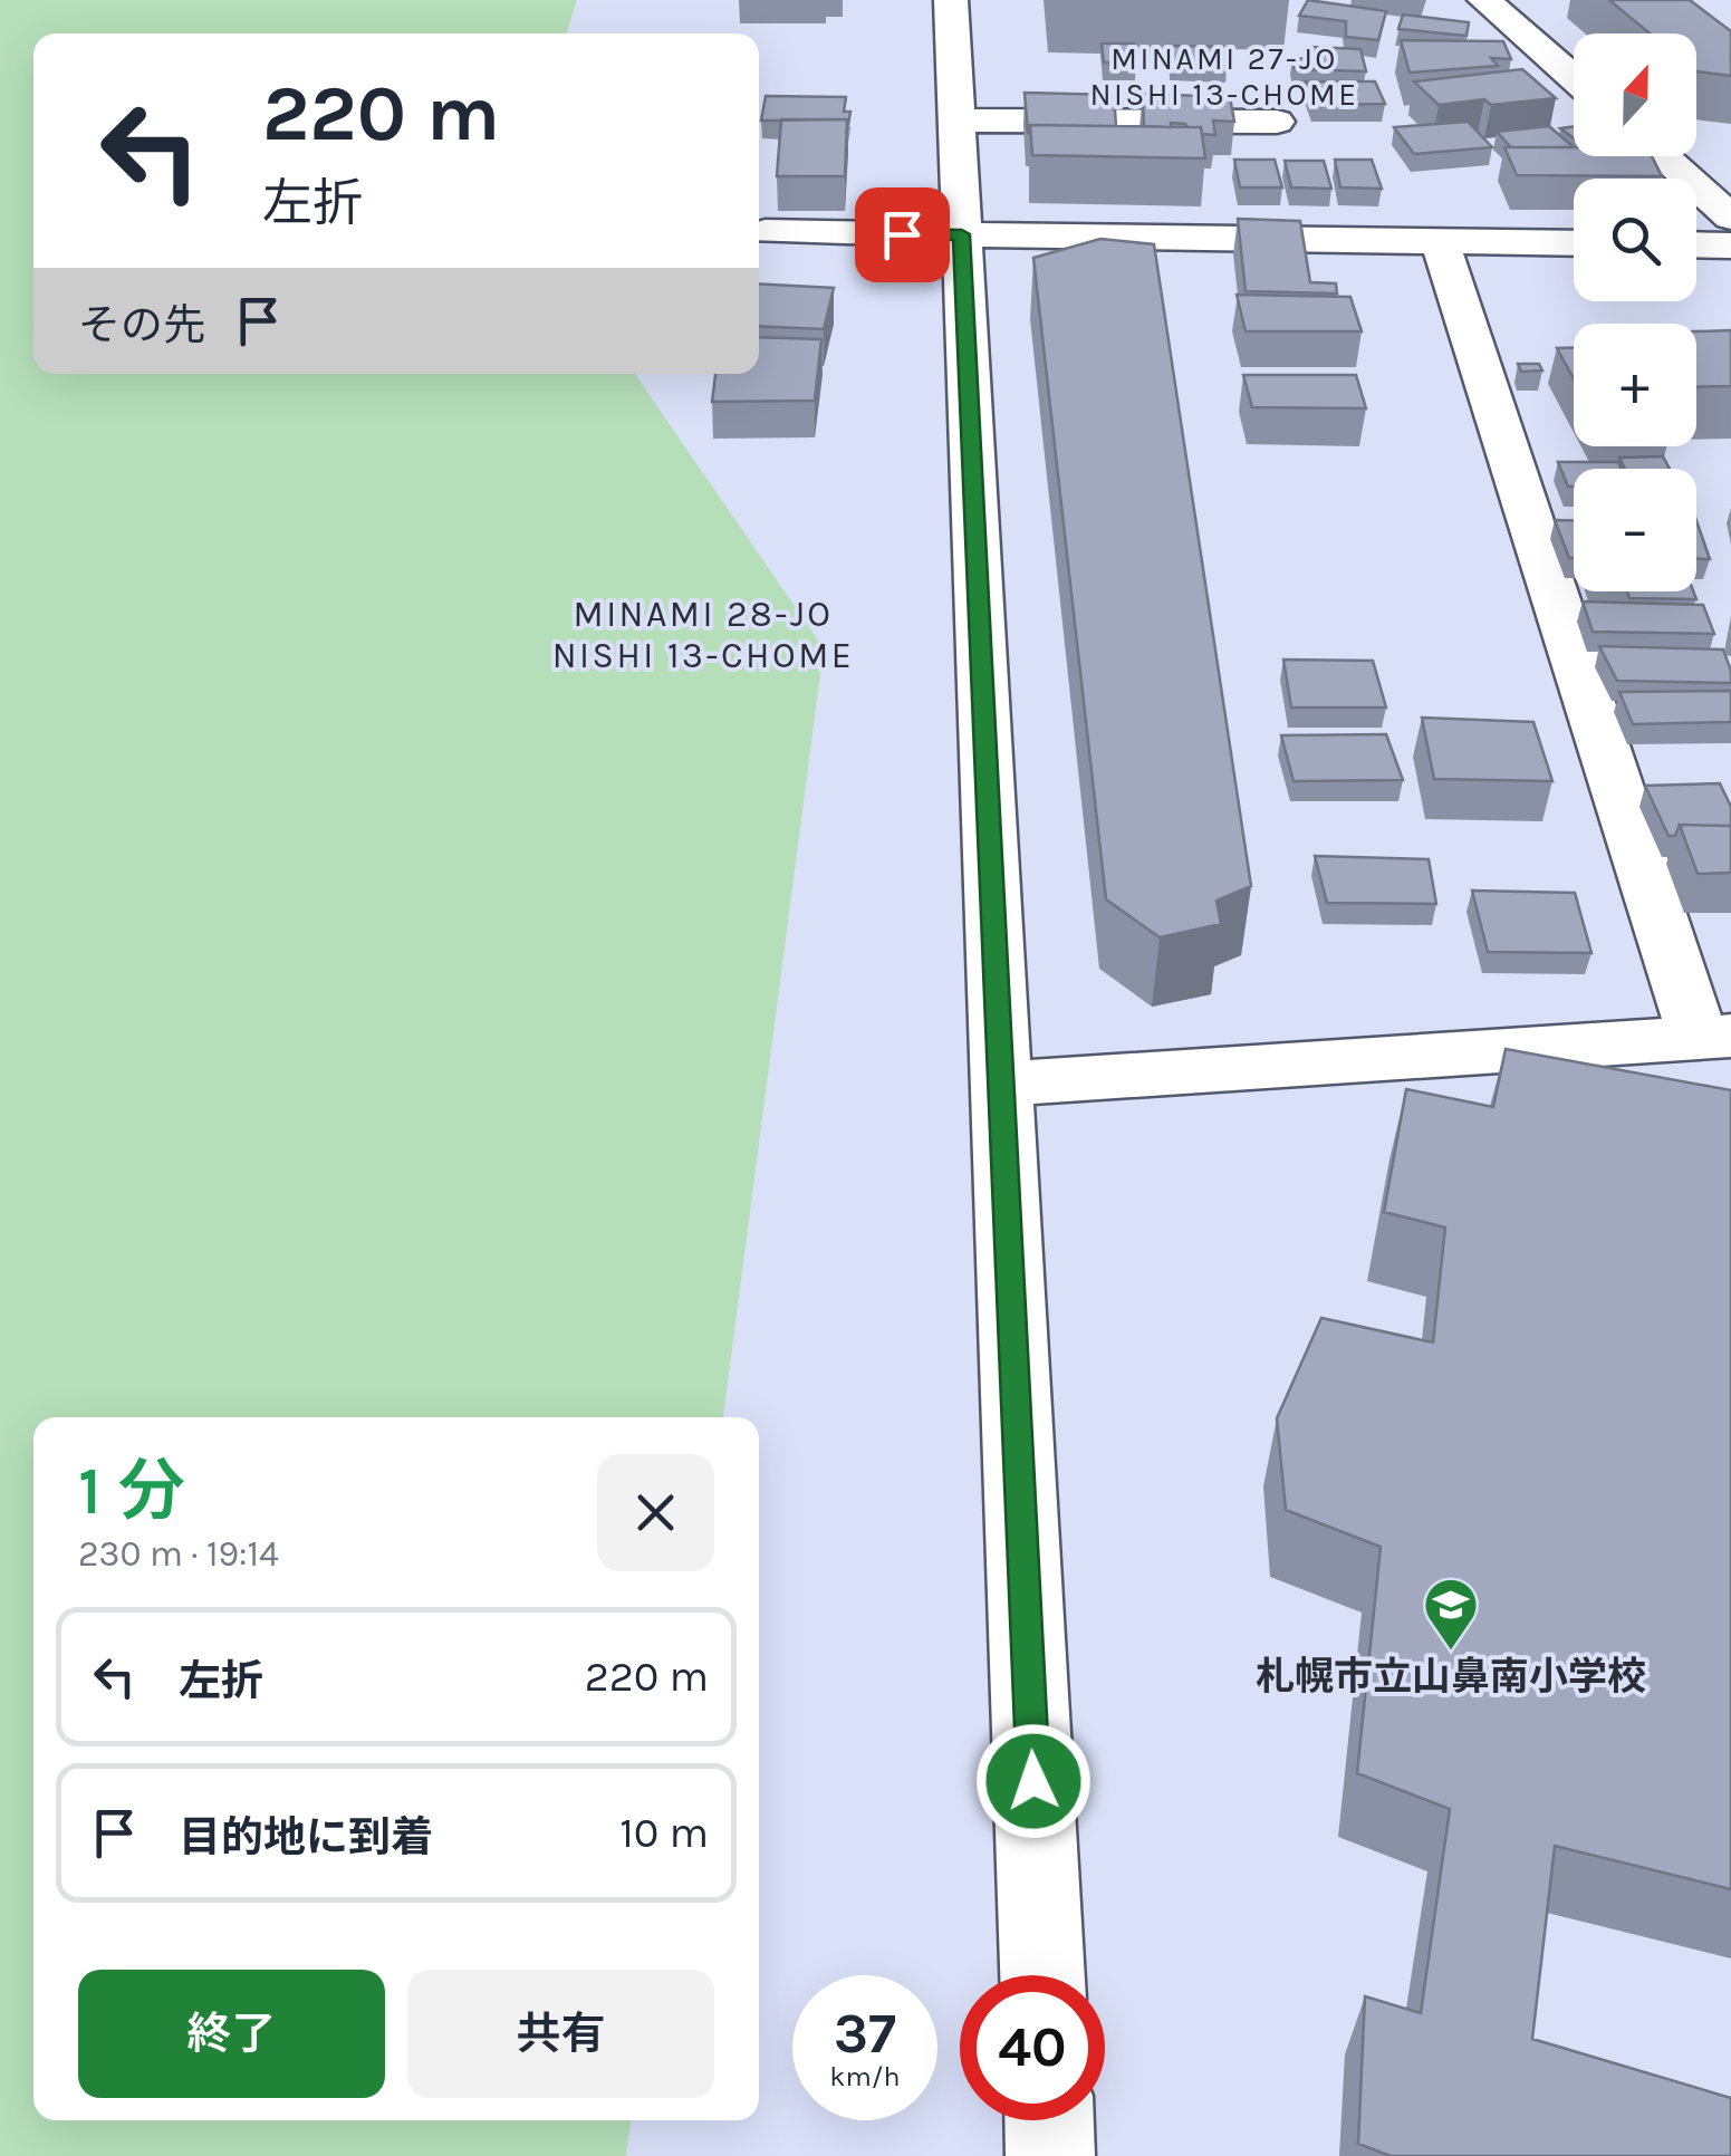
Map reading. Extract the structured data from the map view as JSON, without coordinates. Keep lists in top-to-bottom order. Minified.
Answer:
{"districts":["MINAMI 27-JO NISHI 13-CHOME","MINAMI 28-JO NISHI 13-CHOME"],"places":{"school or university":["札幌市立山鼻南小学校"]},"north":"top","page":{"map_buttons":["+","−"],"turn":["220 m","左折"],"then":"その先","heading":["1 分","230 m · 19:14"],"list":[{"name":"左折","value":"220 m"},{"name":"目的地に到着","value":"10 m"}],"buttons":["終了","共有"],"speed":"37 km/h","limit":"40"}}
